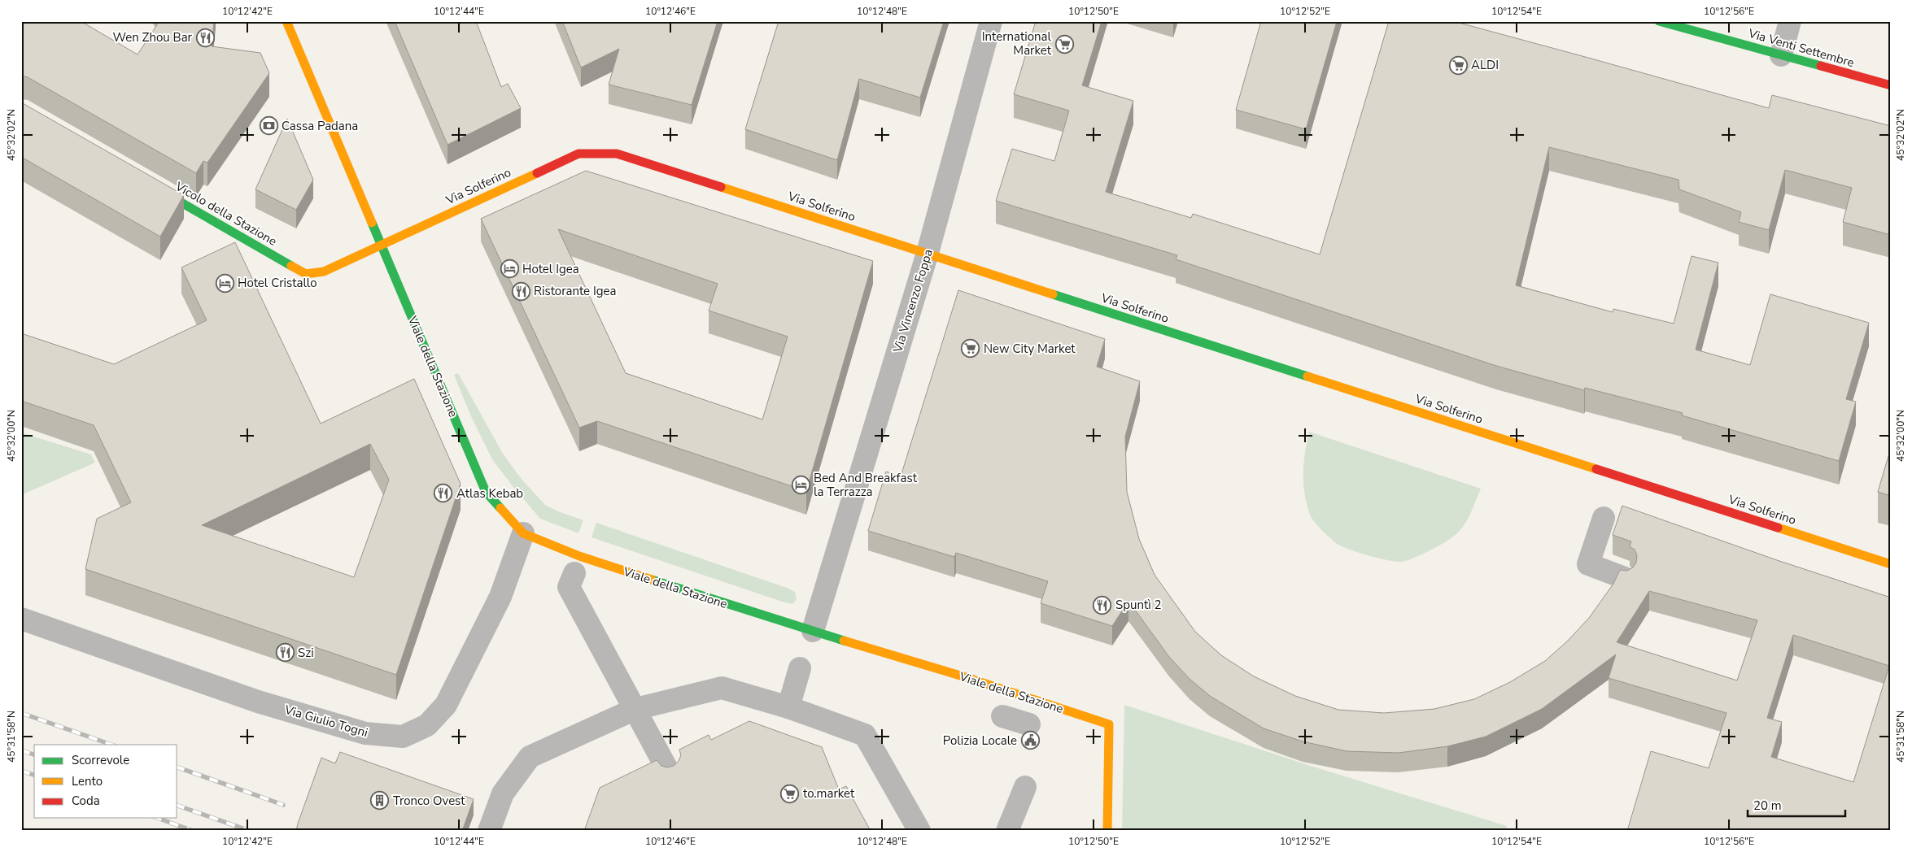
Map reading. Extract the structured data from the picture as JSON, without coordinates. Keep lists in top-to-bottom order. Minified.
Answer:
{"streets":{"street":["Via Venti Settembre","Via Solferino","Vicolo della Stazione","Via Vincenzo Foppa","Viale della Stazione","Via Giulio Togni"]},"crossings":[["Via Solferino","Vicolo della Stazione"],["Via Solferino","Via Vincenzo Foppa"],["Via Solferino","Viale della Stazione"],["Vicolo della Stazione","Viale della Stazione"],["Via Vincenzo Foppa","Viale della Stazione"],["Viale della Stazione","Via Giulio Togni"]],"places":{"restaurant":["Wen Zhou Bar","Ristorante Igea","Atlas Kebab","Spuntì 2","Szi"],"supermarket":["International Market","ALDI","New City Market","to.market"],"bank":["Cassa Padana"],"hotel":["Hotel Igea","Hotel Cristallo","Bed And Breakfast la Terrazza"],"public building":["Polizia Locale"],"building":["Tronco Ovest"]},"legend":["Scorrevole","Lento","Coda"],"scale_bar":"20 m","coordinates":["10°12'42\"E","10°12'44\"E","10°12'46\"E","10°12'48\"E","10°12'50\"E","10°12'52\"E","10°12'54\"E","10°12'56\"E","45°32'02\"N","45°32'00\"N","45°31'58\"N"]}
